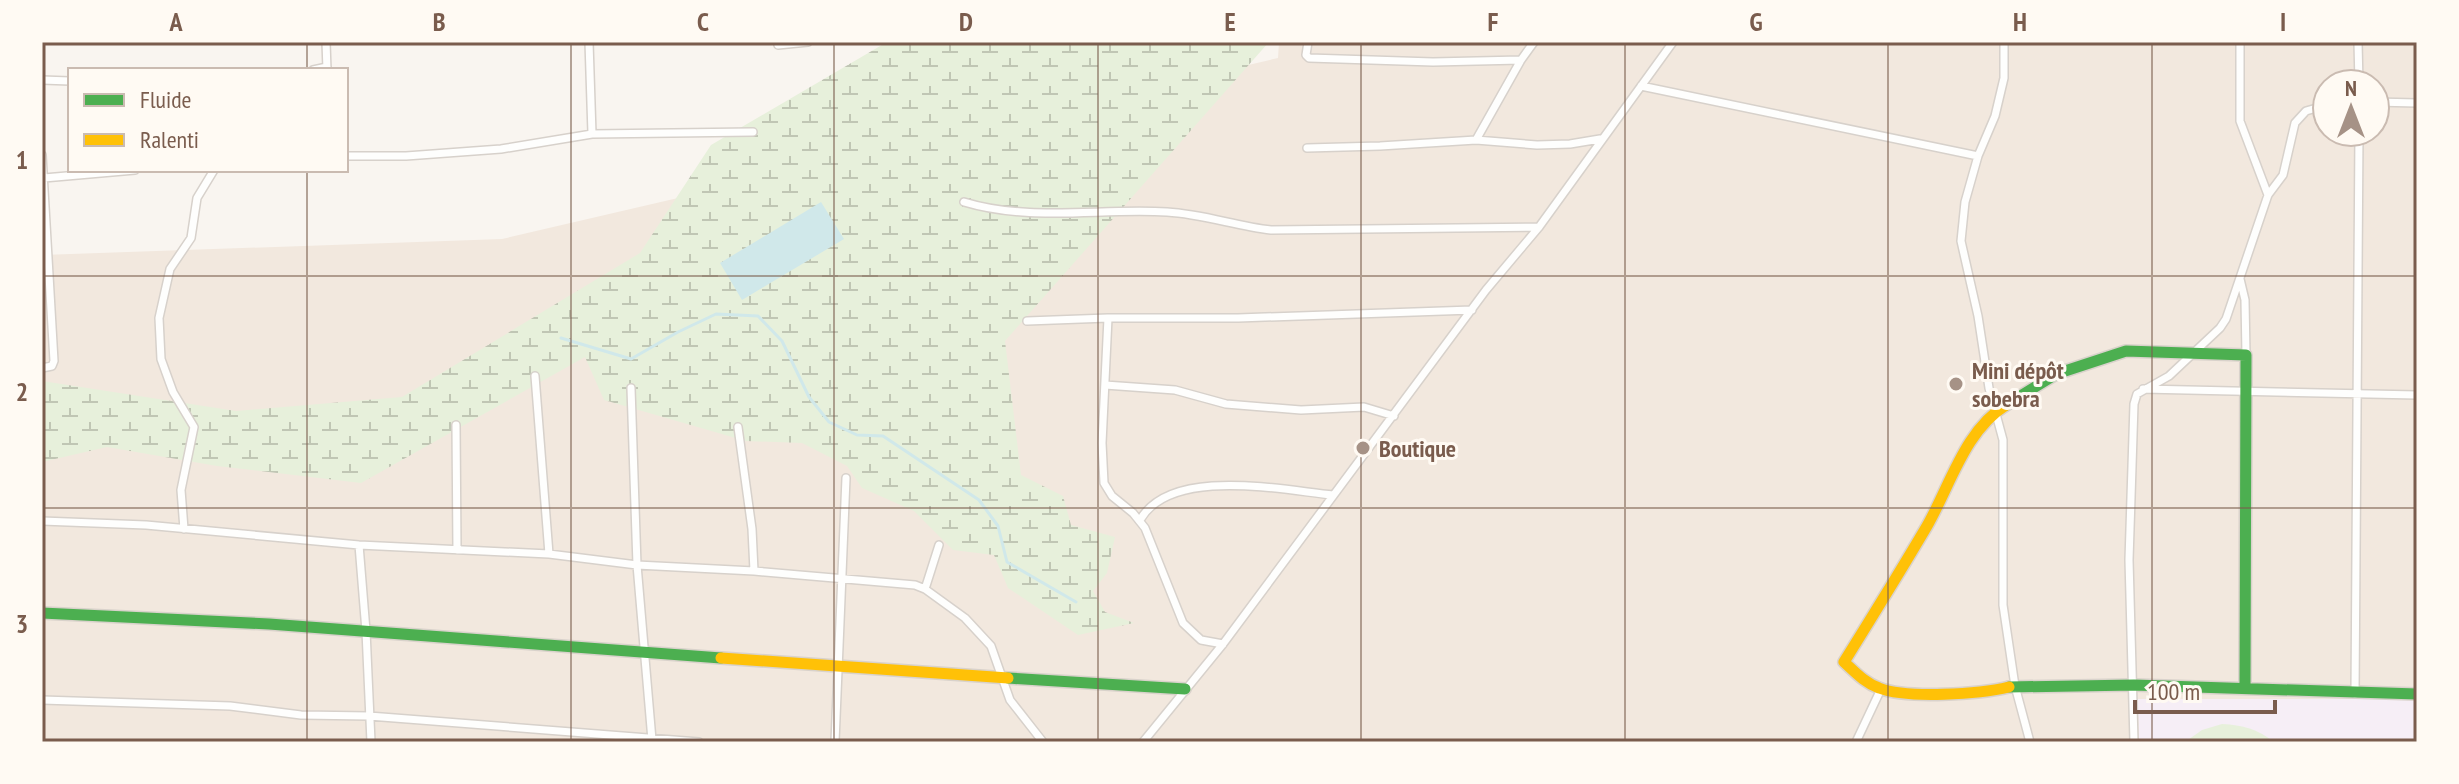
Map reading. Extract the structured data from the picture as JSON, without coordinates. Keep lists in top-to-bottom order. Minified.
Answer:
{"places":["Mini dépôt sobebra","Boutique"],"legend":["Fluide","Ralenti"],"scale_bar":"100 m","north":"top","grid":{"columns":["A","B","C","D","E","F","G","H","I"],"rows":["1","2","3"]}}
